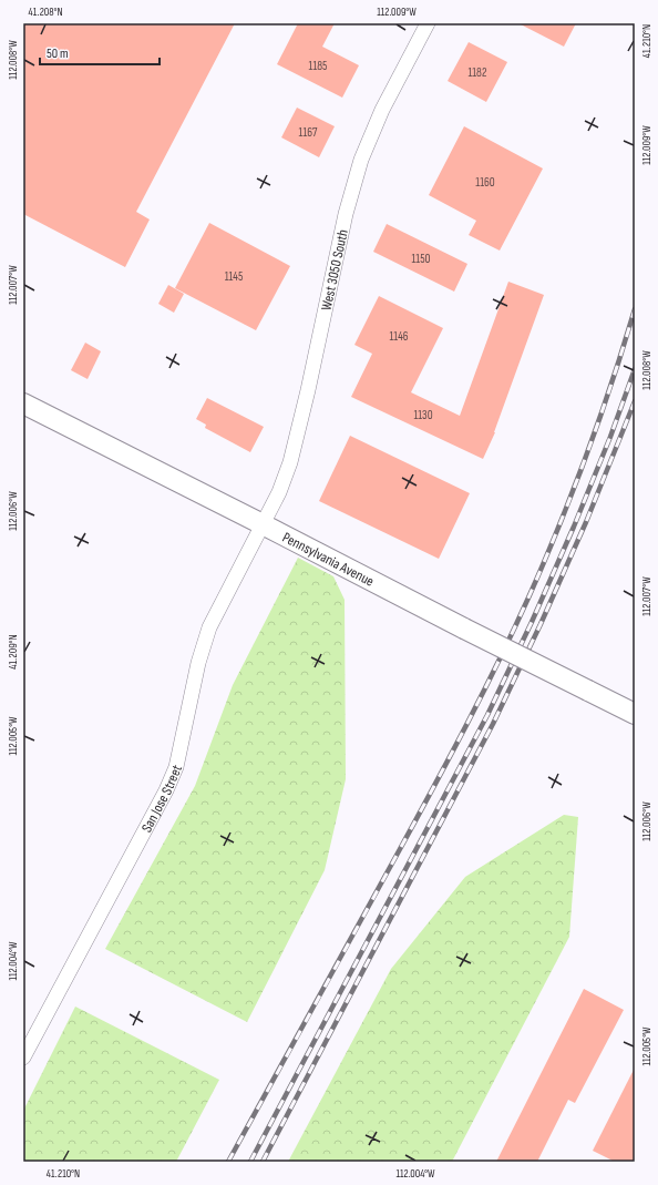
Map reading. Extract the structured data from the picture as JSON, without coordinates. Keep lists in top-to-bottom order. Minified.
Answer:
{"streets":{"street":["West 3050 South","Pennsylvania Avenue","San Jose Street"]},"crossings":[["West 3050 South","Pennsylvania Avenue"],["West 3050 South","San Jose Street"],["Pennsylvania Avenue","San Jose Street"]],"house_numbers":["1185","1182","1167","1160","1150","1145","1146","1130"],"scale_bar":"50 m","coordinates":["41.208°N","112.009°W","41.210°N","112.008°W","112.007°W","112.006°W","41.209°N","112.005°W","112.004°W"]}
